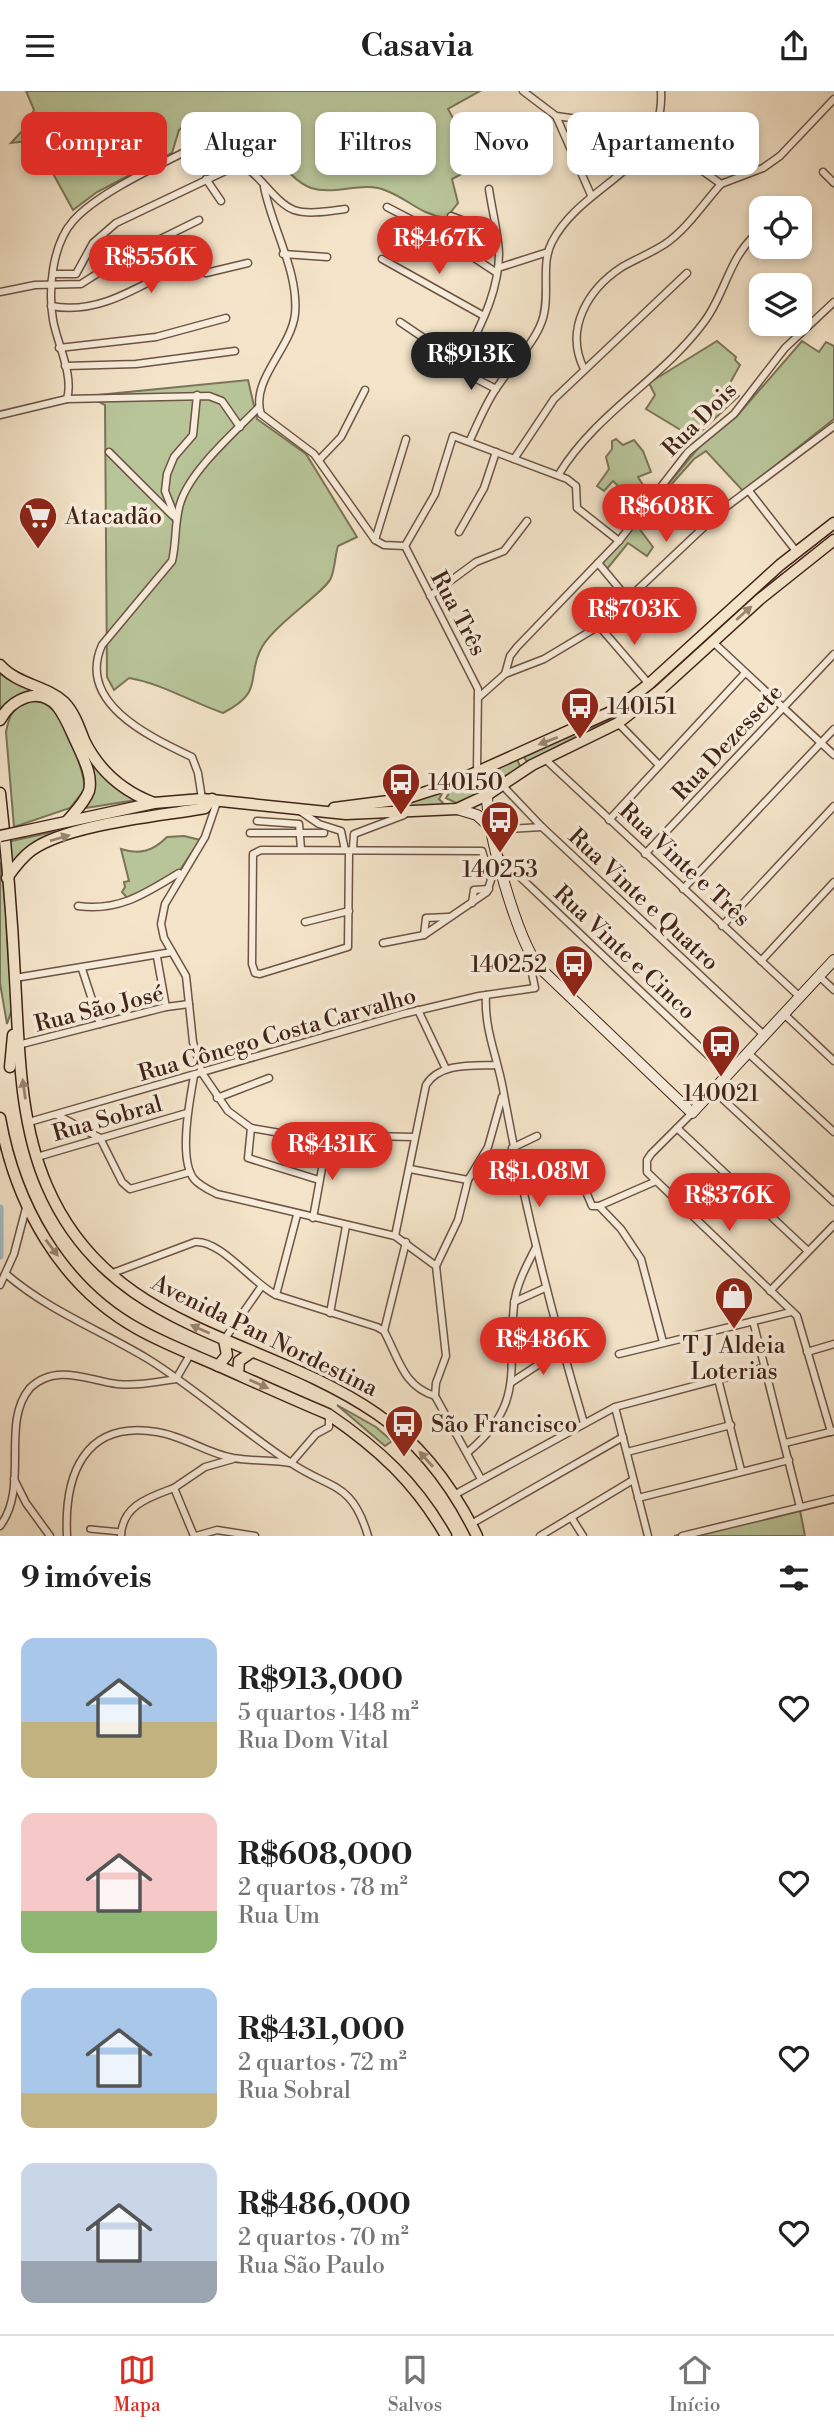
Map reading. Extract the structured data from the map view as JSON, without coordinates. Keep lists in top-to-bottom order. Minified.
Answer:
{"streets":{"highway":["Avenida Pan Nordestina"],"street":["Rua Dois","Rua Três","Rua Dezessete","Rua Vinte e Três","Rua Vinte e Quatro","Rua Vinte e Cinco","Rua São José","Rua Cônego Costa Carvalho","Rua Sobral"]},"crossings":[["Rua Dois","Rua Três"],["Rua Dezessete","Rua Vinte e Três"],["Rua São José","Avenida Pan Nordestina"],["Rua Cônego Costa Carvalho","Avenida Pan Nordestina"],["Rua Sobral","Avenida Pan Nordestina"]],"places":{"supermarket":["Atacadão"],"bus stop":["140151","140150","140253","140252","140021","São Francisco"],"shop":["T J Aldeia Loterias"]},"page":{"header":"Casavia","chip":["Comprar","Alugar","Filtros","Novo","Apartamento"],"price":["R$467K","R$556K","R$913K","R$608K","R$703K","R$431K","R$1.08M","R$376K","R$486K"],"heading":"9 imóveis","list":[{"name":"R$913,000","note":"5 quartos · 148 m² · Rua Dom Vital"},{"name":"R$608,000","note":"2 quartos · 78 m² · Rua Um"},{"name":"R$431,000","note":"2 quartos · 72 m² · Rua Sobral"},{"name":"R$486,000","note":"2 quartos · 70 m² · Rua São Paulo"}],"tabs":["Mapa","Salvos","Início"]}}
